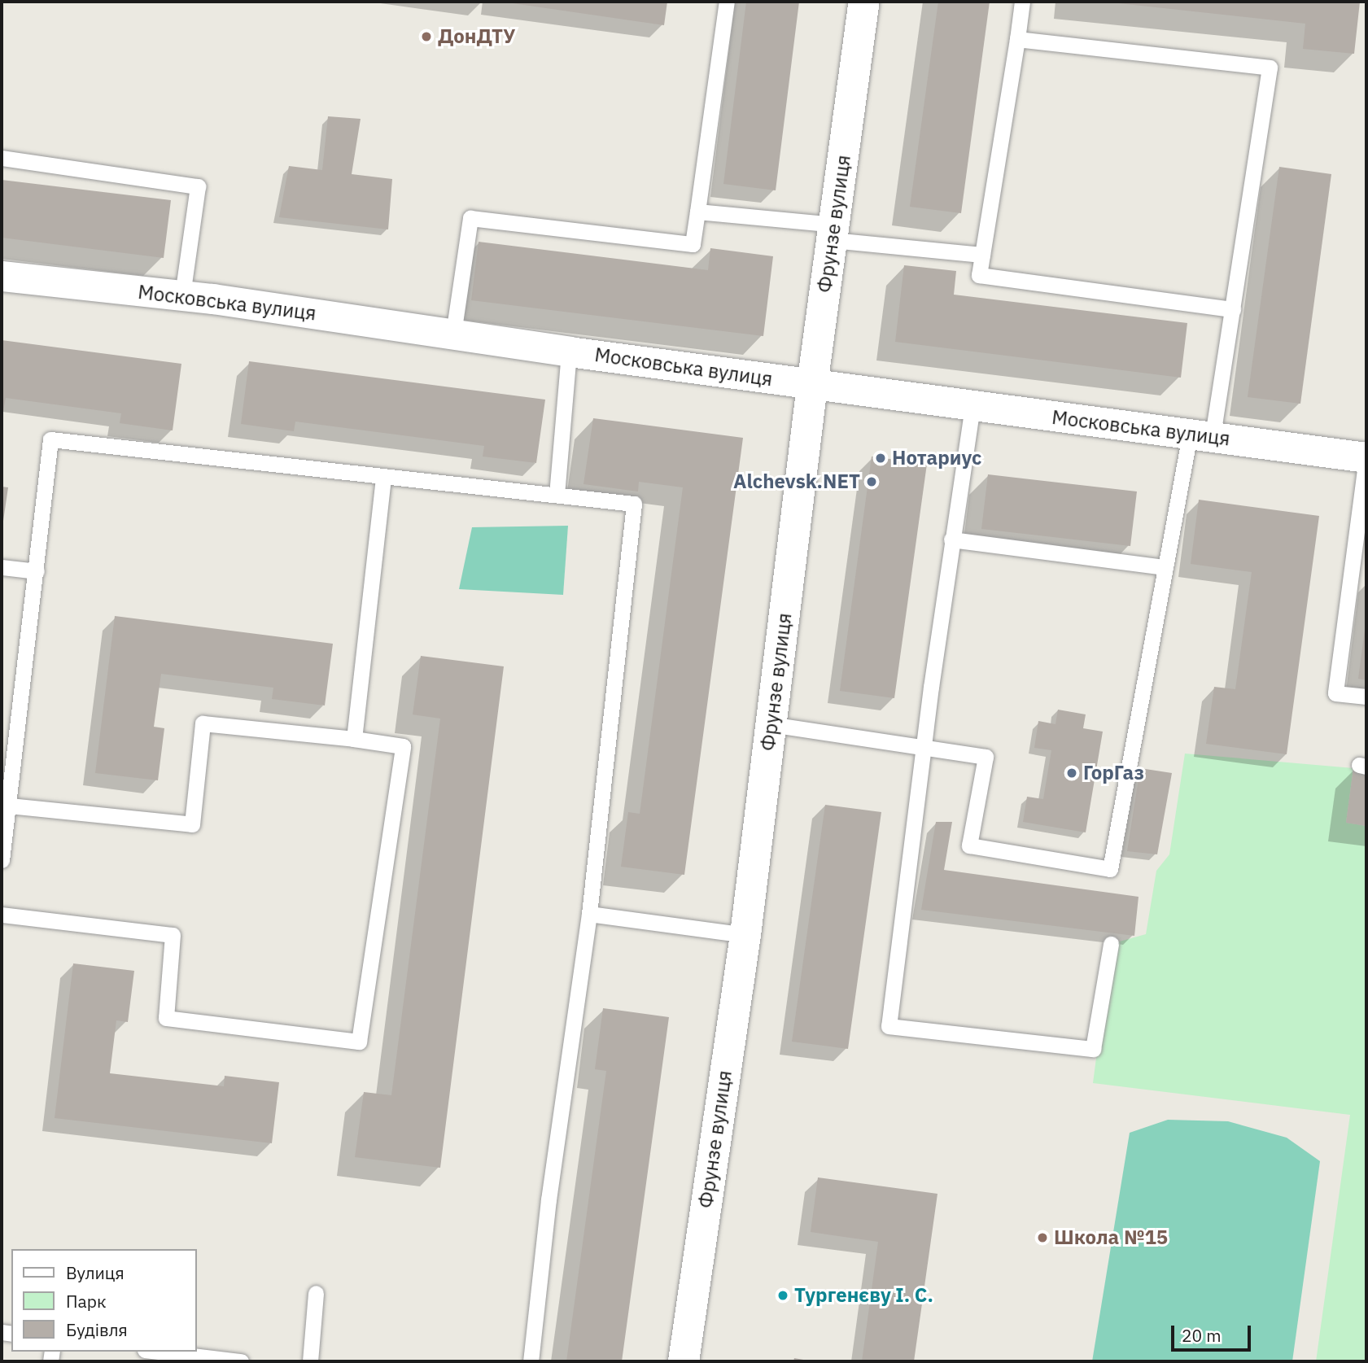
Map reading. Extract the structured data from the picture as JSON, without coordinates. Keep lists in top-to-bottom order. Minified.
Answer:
{"streets":{"street":["Фрунзе вулиця","Московська вулиця"]},"crossings":[["Фрунзе вулиця","Московська вулиця"]],"places":["ДонДТУ","Нотариус","Alchevsk.NET","ГорГаз","Школа №15","Тургенєву І. С."],"legend":["Вулиця","Парк","Будівля"],"scale_bar":"20 m"}
